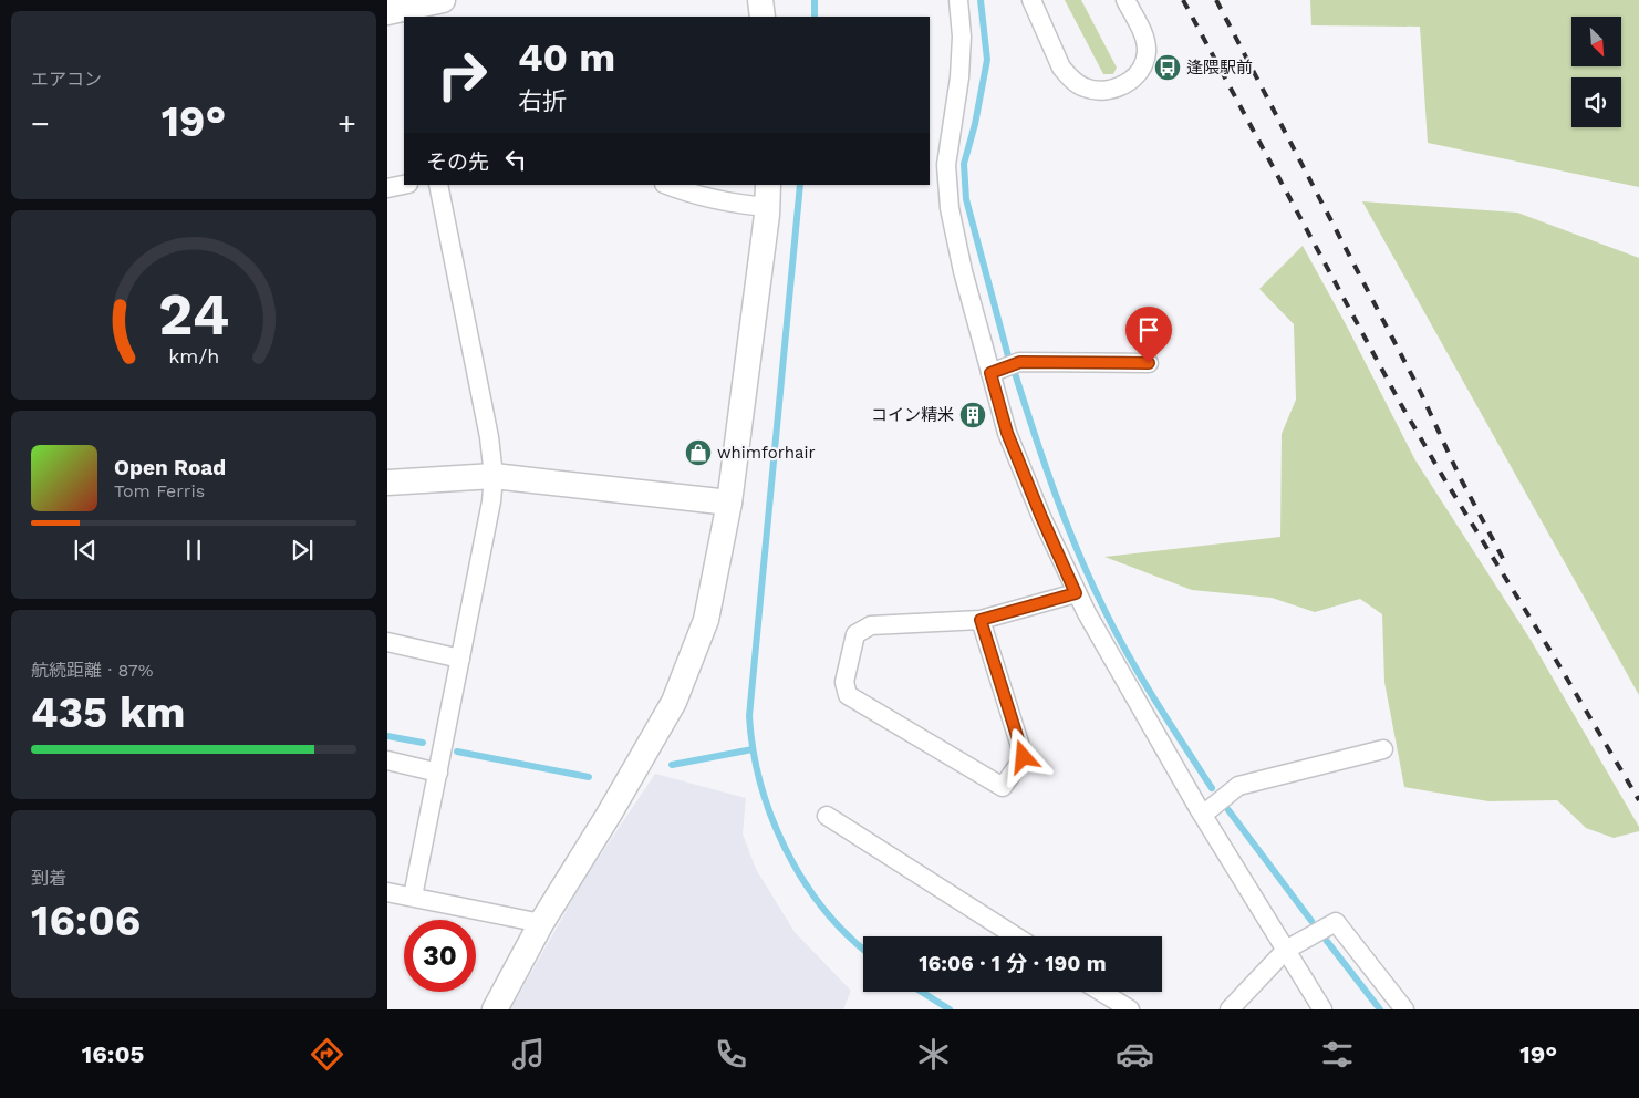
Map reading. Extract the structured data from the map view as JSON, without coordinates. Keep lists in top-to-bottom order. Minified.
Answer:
{"places":{"bus stop":["逢隈駅前"],"building":["コイン精米"],"shop":["whimforhair"]},"north":"bottom right","page":{"tile":["エアコン",["航続距離 · 87%","435 km"],["到着","16:06"]],"turn":["40 m","右折"],"heat":["−","19°","+"],"then":"その先","song":["Open Road","Tom Ferris"],"limit":"30","trip":"16:06 · 1 分 · 190 m","tabs":["16:05","19°"],"gauge":["24","km/h"]}}
